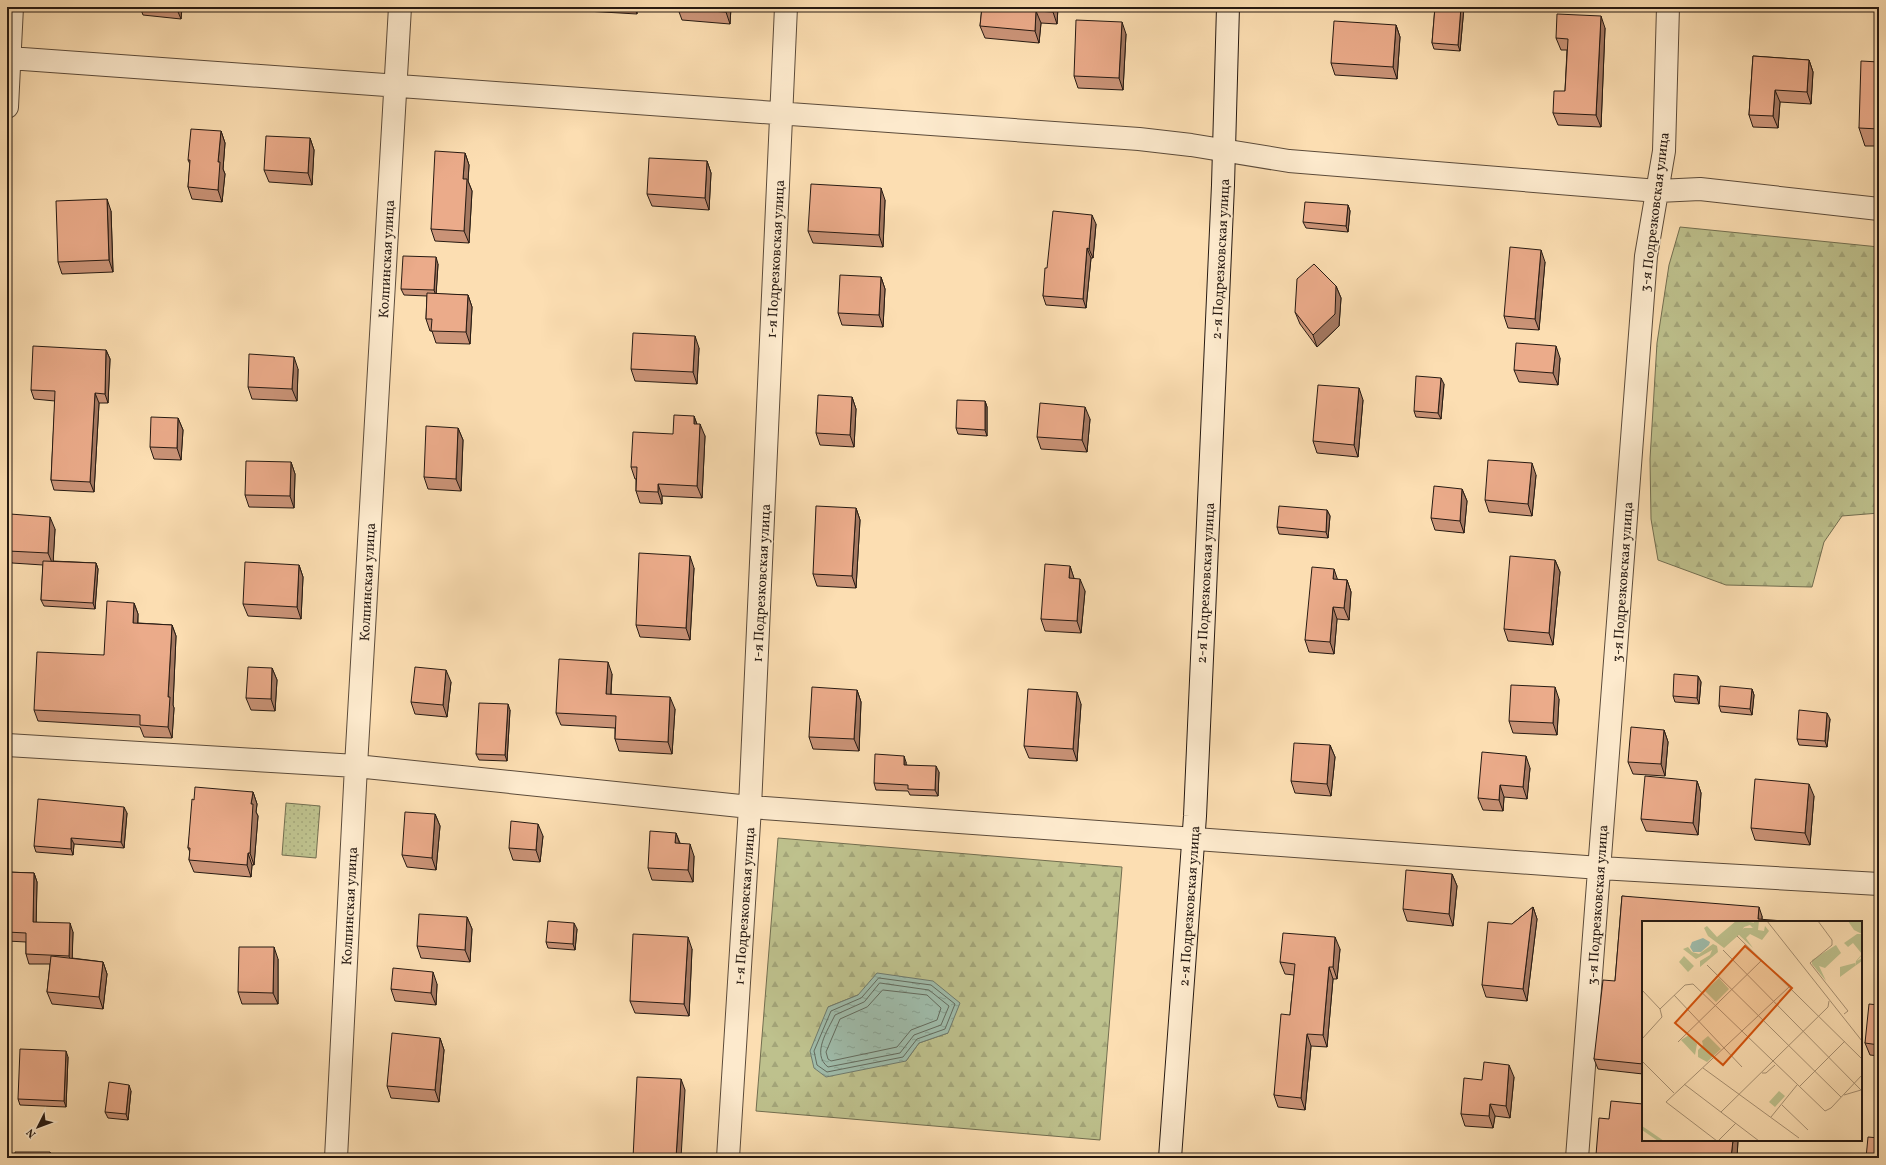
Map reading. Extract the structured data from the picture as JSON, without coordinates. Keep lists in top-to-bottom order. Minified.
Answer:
{"streets":{"street":["3-я Подрезковская улица","Колпинская улица","1-я Подрезковская улица","2-я Подрезковская улица"]},"north":"bottom left"}
